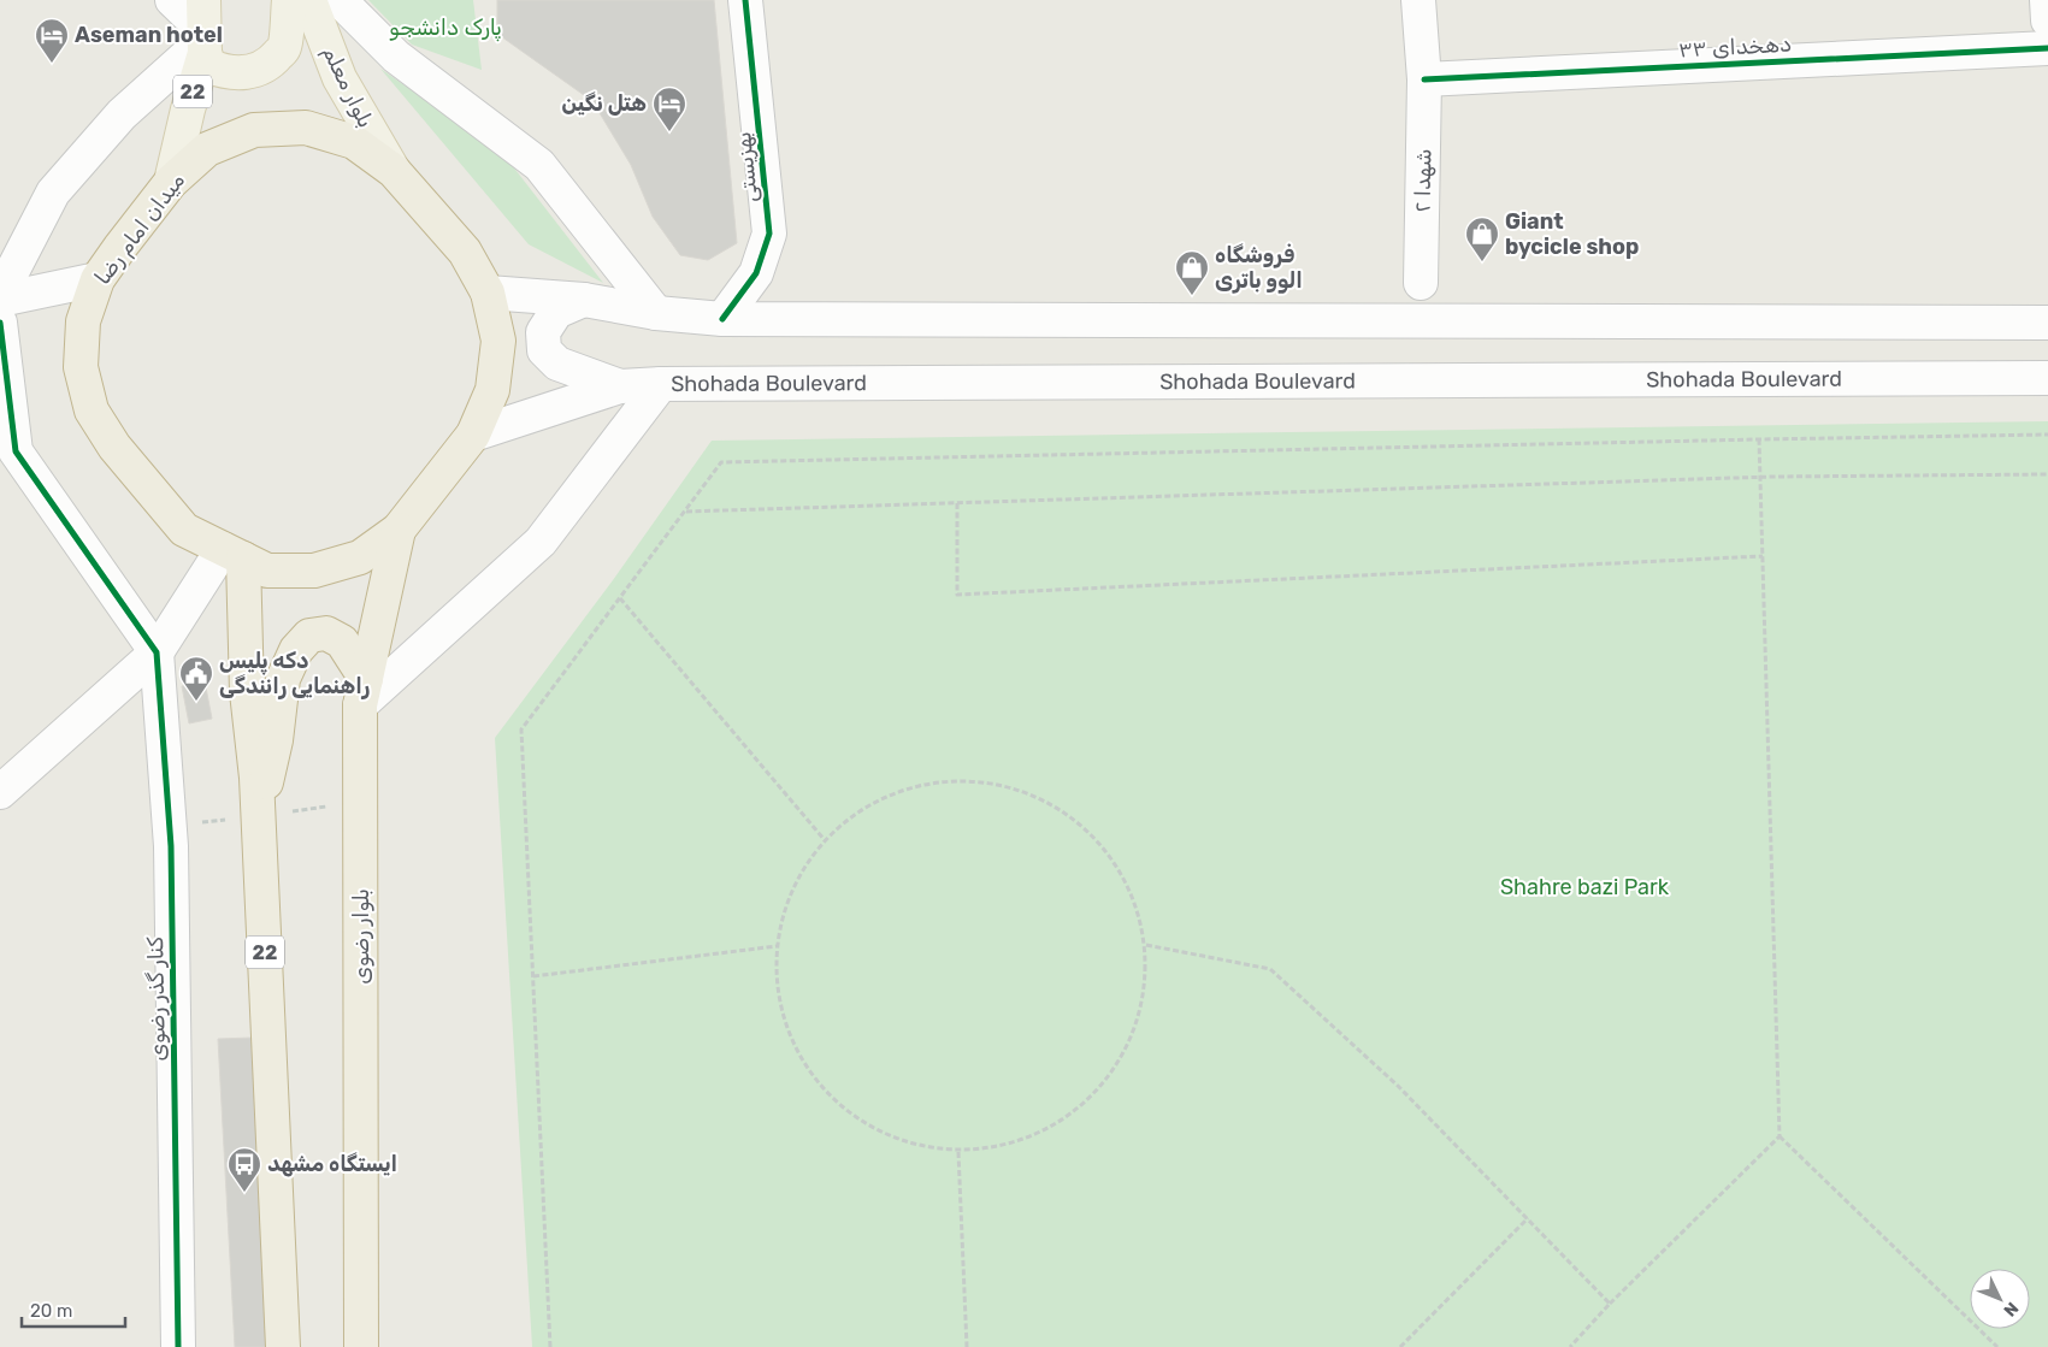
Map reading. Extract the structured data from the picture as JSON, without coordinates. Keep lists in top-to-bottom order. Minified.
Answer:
{"streets":{"highway":["22","میدان امام رضا","بلوار رضوی"],"main road":["دهخدای ۳۳","بلوار معلم","بهزیستی","شهدا ۲","Shohada Boulevard","کنار گذر رضوی"]},"crossings":[["دهخدای ۳۳","شهدا ۲"],["بلوار معلم","میدان امام رضا"],["22","میدان امام رضا"],["میدان امام رضا","Shohada Boulevard"],["میدان امام رضا","بلوار رضوی"]],"parks":["پارک دانشجو","Shahre bazi Park"],"places":{"hotel":["Aseman hotel","هتل نگین"],"shop":["Giant bycicle shop","فروشگاه الوو باتری"],"public building":["دکه پلیس راهنمایی رانندگی"],"bus stop":["ایستگاه مشهد"]},"scale_bar":"20 m","north":"bottom right"}
